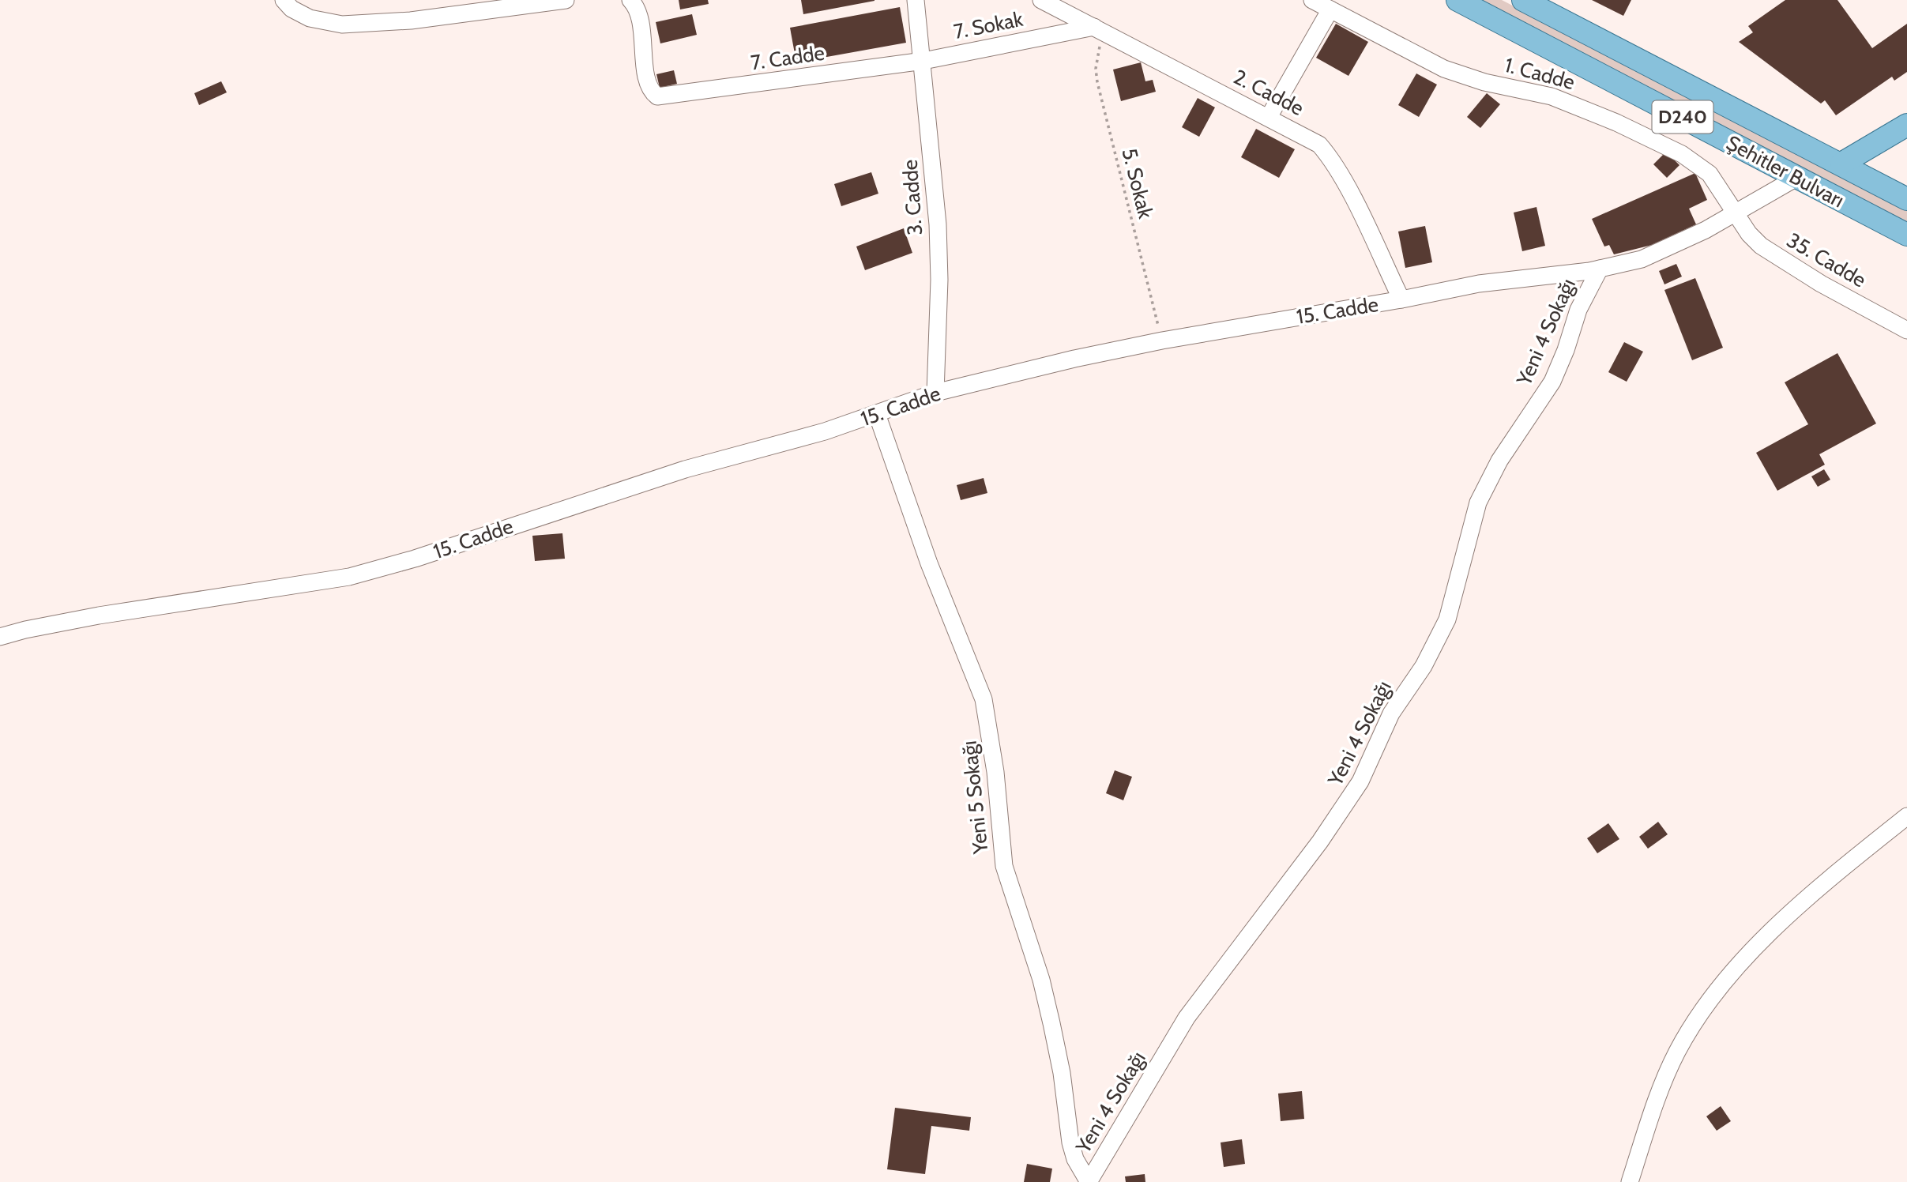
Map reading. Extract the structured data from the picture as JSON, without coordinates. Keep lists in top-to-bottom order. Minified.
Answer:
{"streets":{"main road":["D240","Şehitler Bulvarı"],"street":["7. Sokak","7. Cadde","1. Cadde","2. Cadde","3. Cadde","35. Cadde","15. Cadde","Yeni 4 Sokağı","Yeni 5 Sokağı"],"path":["5. Sokak"]},"crossings":[["7. Sokak","7. Cadde"],["7. Sokak","2. Cadde"],["7. Sokak","5. Sokak"],["7. Sokak","3. Cadde"],["7. Cadde","3. Cadde"],["1. Cadde","35. Cadde"],["1. Cadde","15. Cadde"],["2. Cadde","5. Sokak"],["2. Cadde","15. Cadde"],["Şehitler Bulvarı","15. Cadde"],["5. Sokak","15. Cadde"],["3. Cadde","15. Cadde"],["35. Cadde","15. Cadde"],["15. Cadde","Yeni 4 Sokağı"],["15. Cadde","Yeni 5 Sokağı"],["Yeni 4 Sokağı","Yeni 5 Sokağı"]]}
